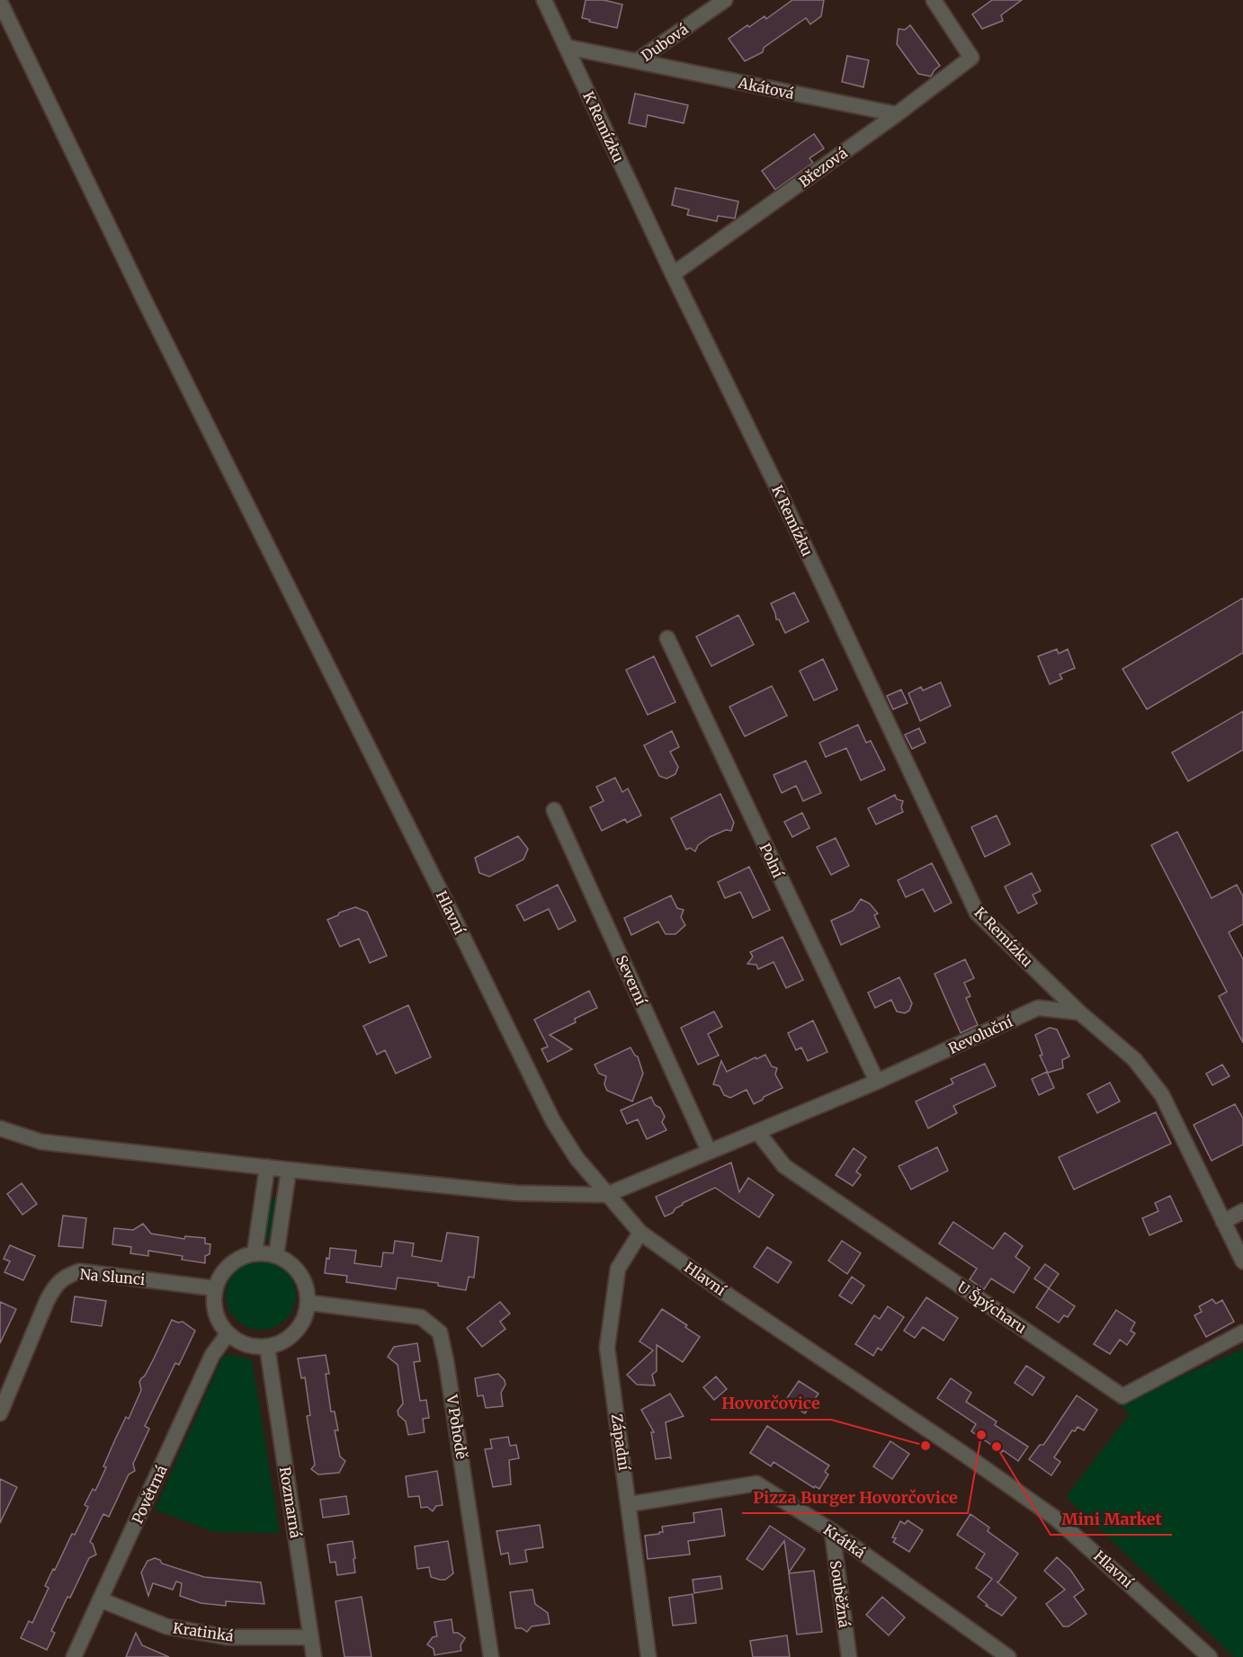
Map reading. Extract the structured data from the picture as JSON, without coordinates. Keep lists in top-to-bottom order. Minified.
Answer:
{"streets":{"street":["Dubová","Akátová","K Remízku","Březová","Polní","Hlavní","Severní","Revoluční","Na Slunci","U Špýcharu","V Pohodě","Západní","Povětrná","Rozmarná","Krátká","Souběžná","Kratinká"]},"crossings":[["Dubová","Akátová"],["Dubová","K Remízku"],["Akátová","Březová"],["K Remízku","Březová"],["K Remízku","Revoluční"],["Polní","Revoluční"],["Hlavní","Revoluční"],["Hlavní","Západní"],["Severní","Revoluční"],["Revoluční","U Špýcharu"],["Na Slunci","V Pohodě"],["Na Slunci","Povětrná"],["Na Slunci","Rozmarná"],["V Pohodě","Povětrná"],["V Pohodě","Rozmarná"],["Západní","Krátká"],["Povětrná","Rozmarná"],["Povětrná","Kratinká"],["Rozmarná","Kratinká"],["Krátká","Souběžná"]],"places":["Pizza Burger Hovorčovice","Hovorčovice","Mini Market"]}
